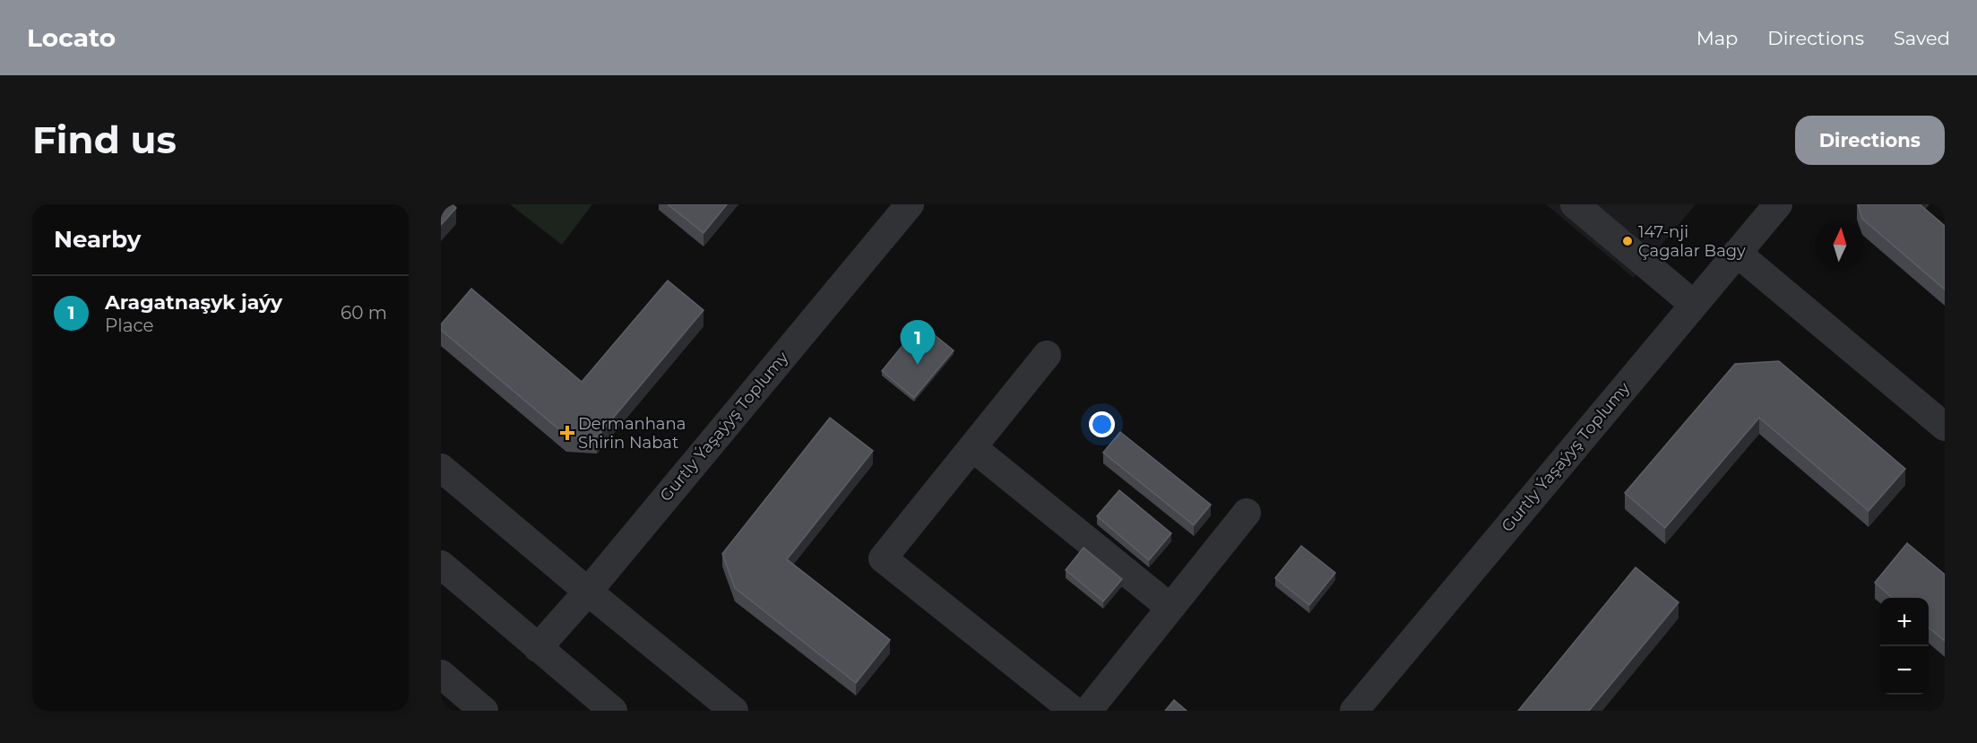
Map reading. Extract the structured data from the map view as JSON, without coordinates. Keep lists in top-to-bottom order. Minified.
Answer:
{"streets":{"street":["Gurtly Ýaşaýyş Toplumy"]},"places":{"other":["147-nji Çagalar Bagy"],"health":["Dermanhana Shirin Nabat"]},"north":"top","page":{"header":"Locato","nav":["Map","Directions","Saved"],"buttons":"Directions","title":"Find us","heading":"Nearby","list":[{"mark":"1","name":"Aragatnaşyk jaýy","note":"Place","value":"60 m"}],"pins":"1","map_buttons":["+","−"]}}
